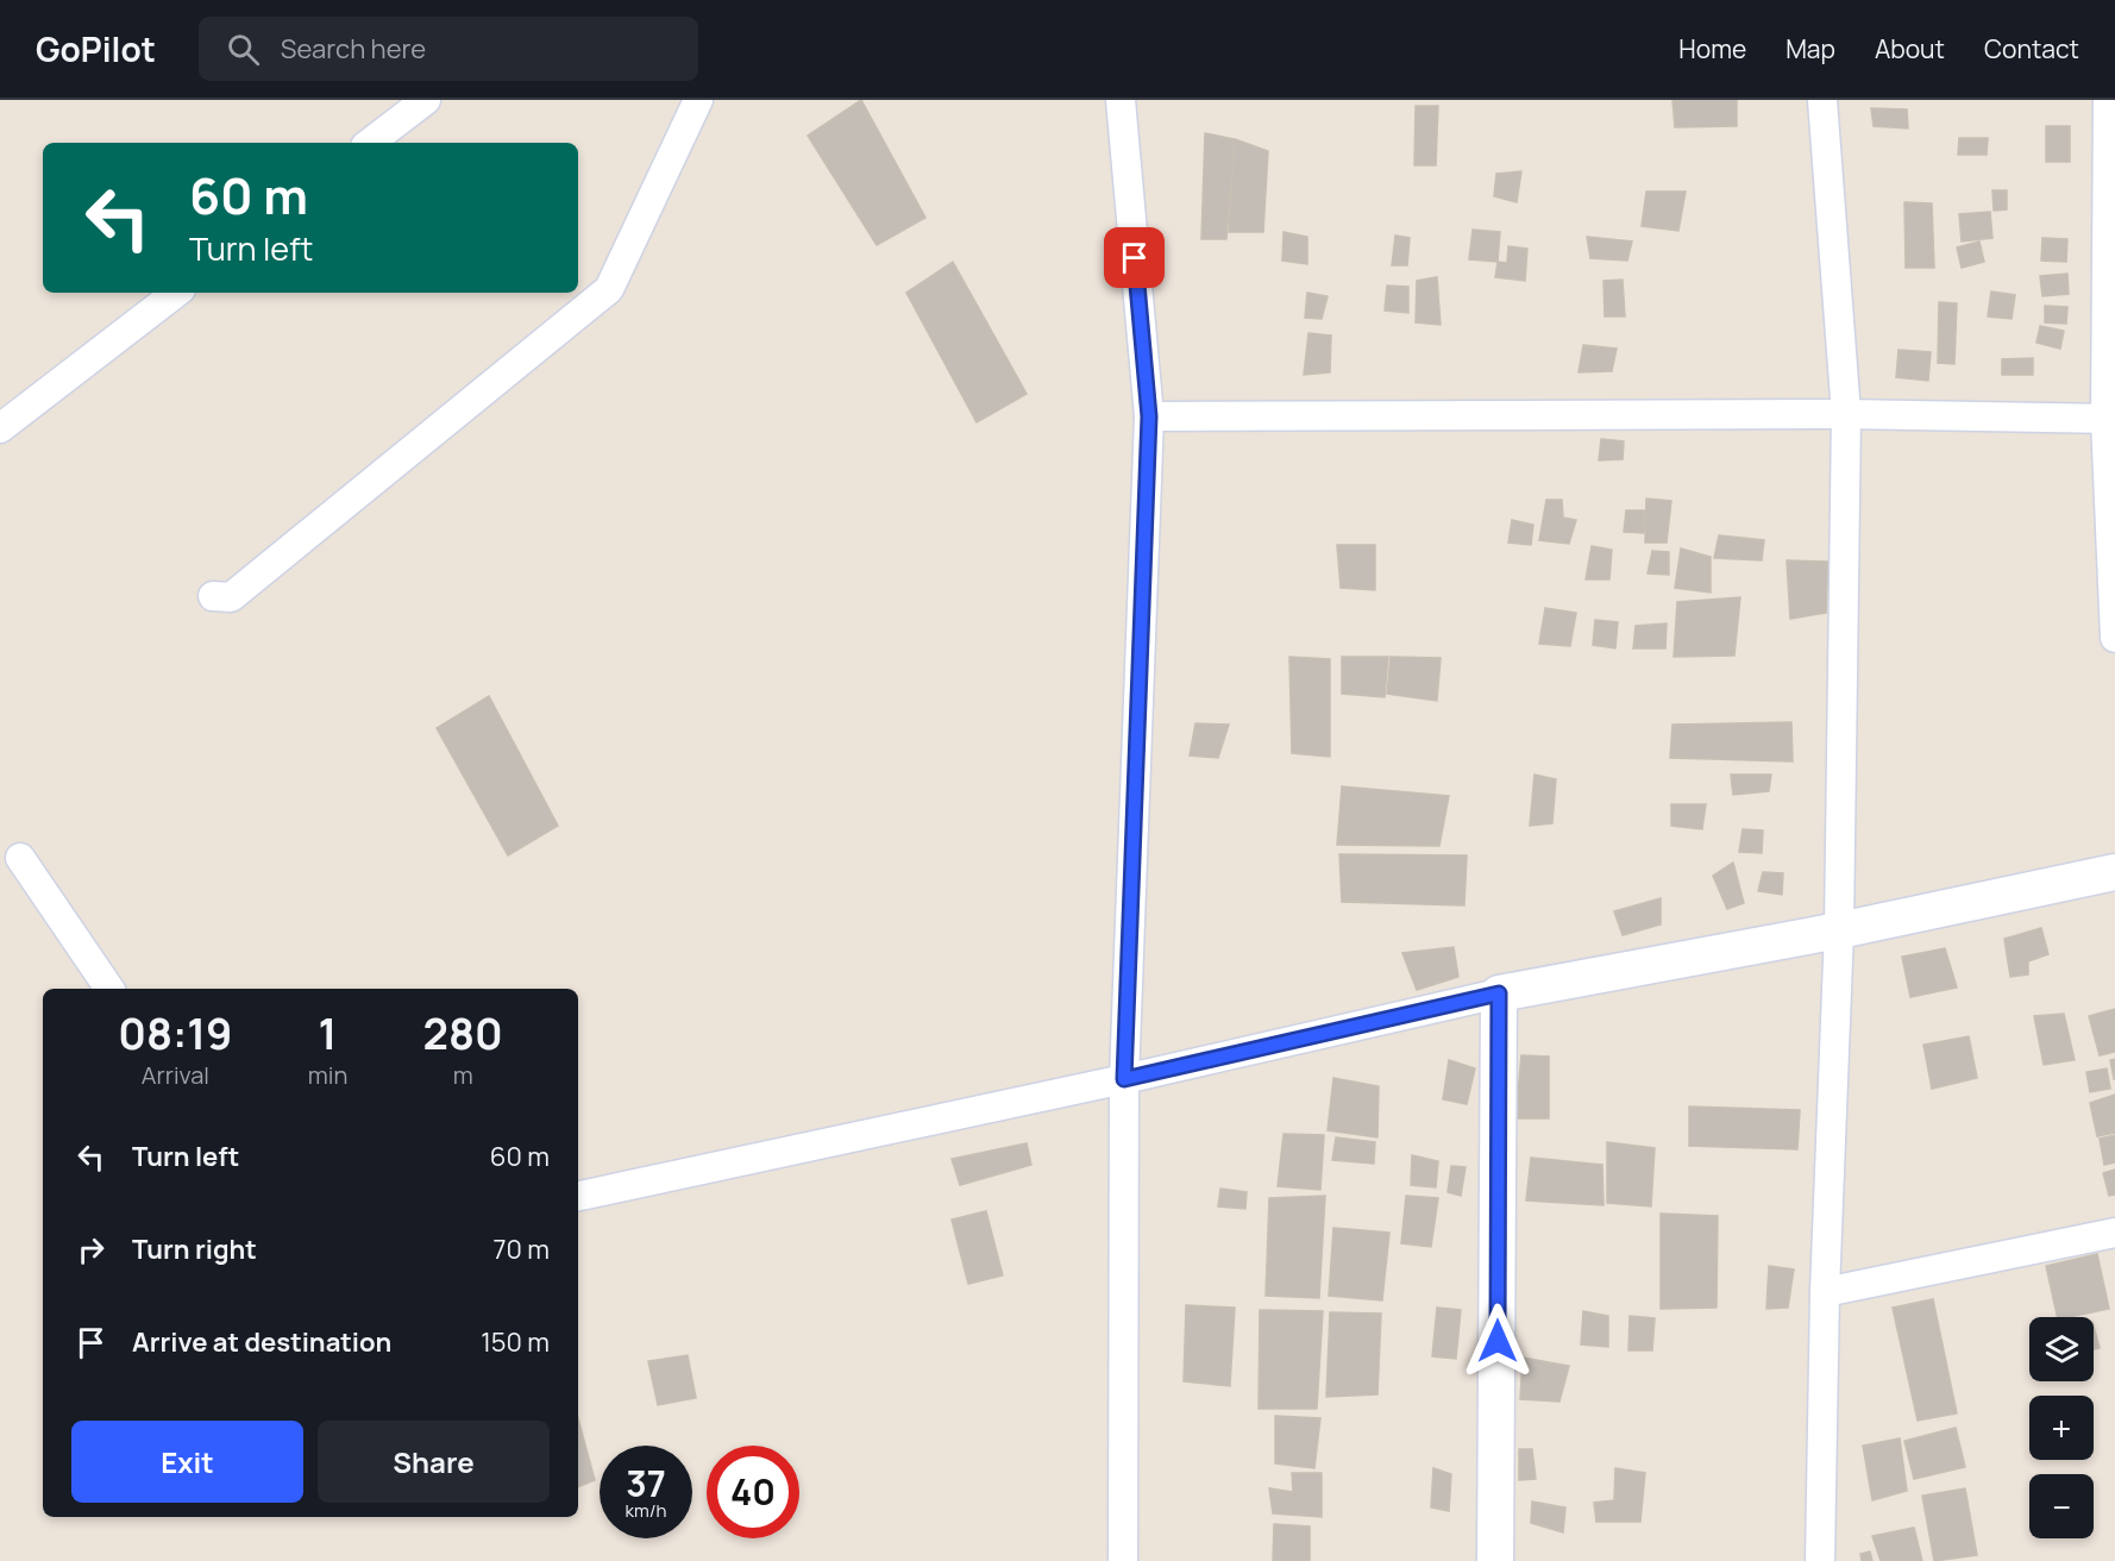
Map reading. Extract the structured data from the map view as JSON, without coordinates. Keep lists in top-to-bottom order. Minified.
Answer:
{"page":{"header":"GoPilot","search":"Search here","nav":["Home","Map","About","Contact"],"turn":["60 m","Turn left"],"eta":["08:19","Arrival","1","min","280","m"],"list":[{"name":"Turn left","value":"60 m"},{"name":"Turn right","value":"70 m"},{"name":"Arrive at destination","value":"150 m"}],"map_buttons":["+","−"],"buttons":["Exit","Share"],"speed":"37 km/h","limit":"40"}}
